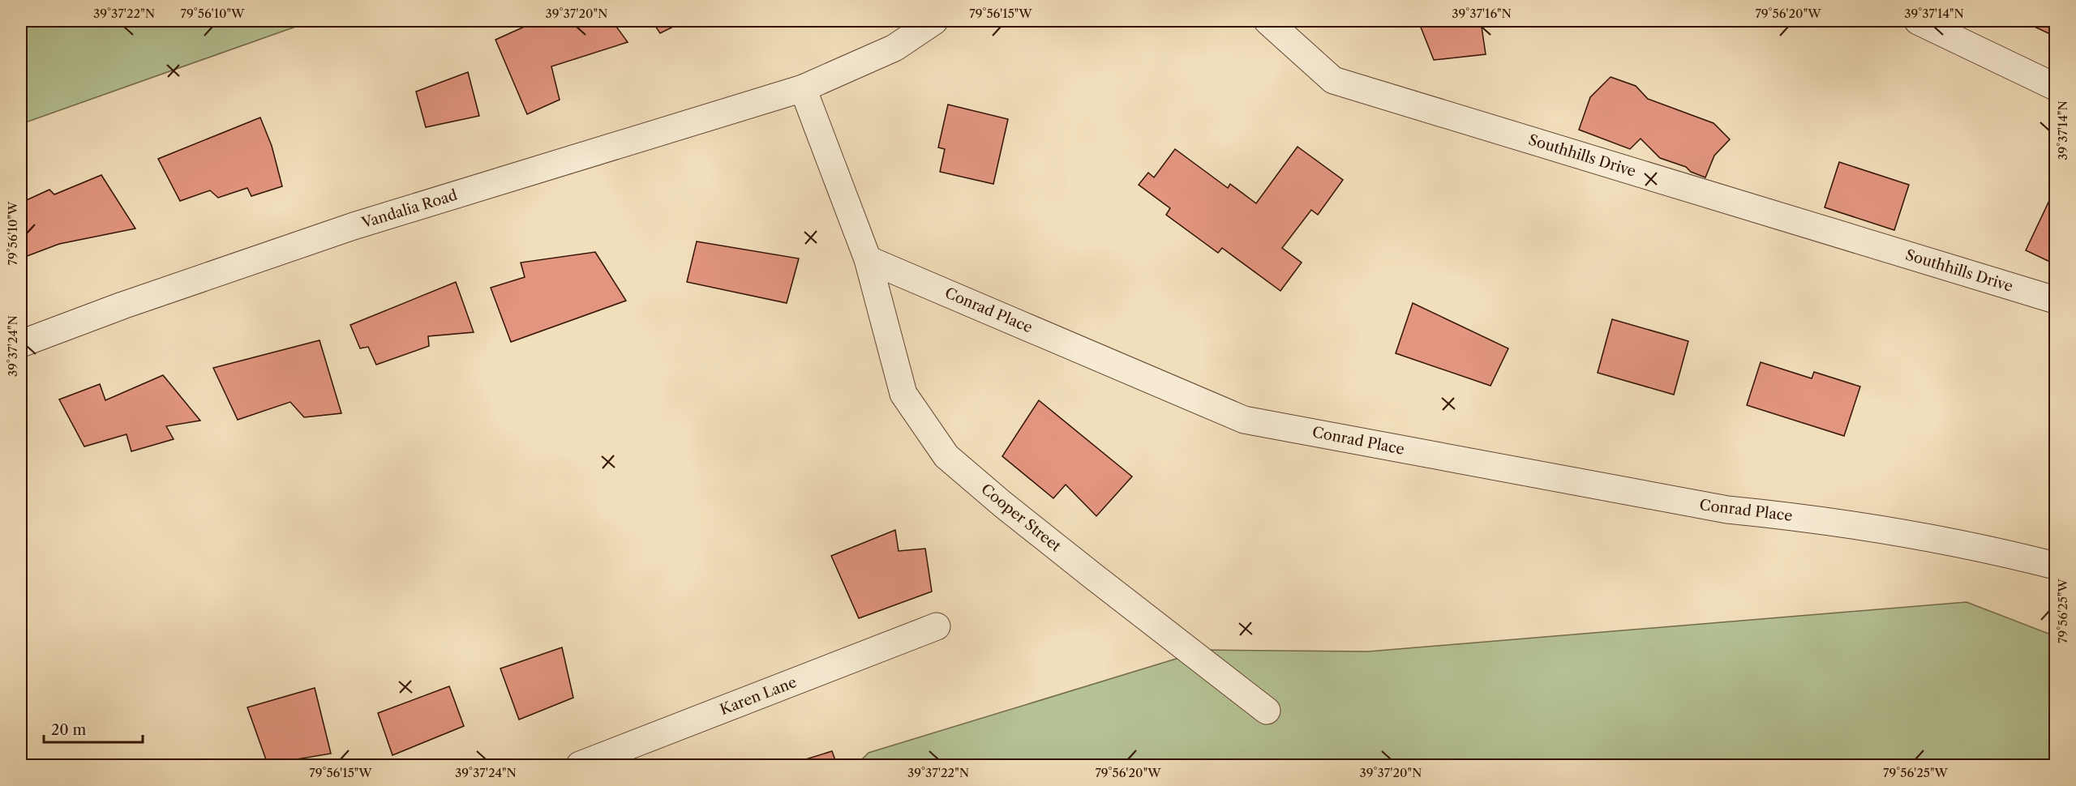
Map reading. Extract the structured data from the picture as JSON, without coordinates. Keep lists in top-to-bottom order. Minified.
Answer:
{"streets":{"street":["Southhills Drive","Vandalia Road","Conrad Place","Cooper Street","Karen Lane"]},"crossings":[["Conrad Place","Cooper Street"]],"scale_bar":"20 m","coordinates":["39°37'22\"N","79°56'10\"W","39°37'20\"N","79°56'15\"W","39°37'16\"N","79°56'20\"W","39°37'14\"N","39°37'24\"N","79°56'25\"W"]}
